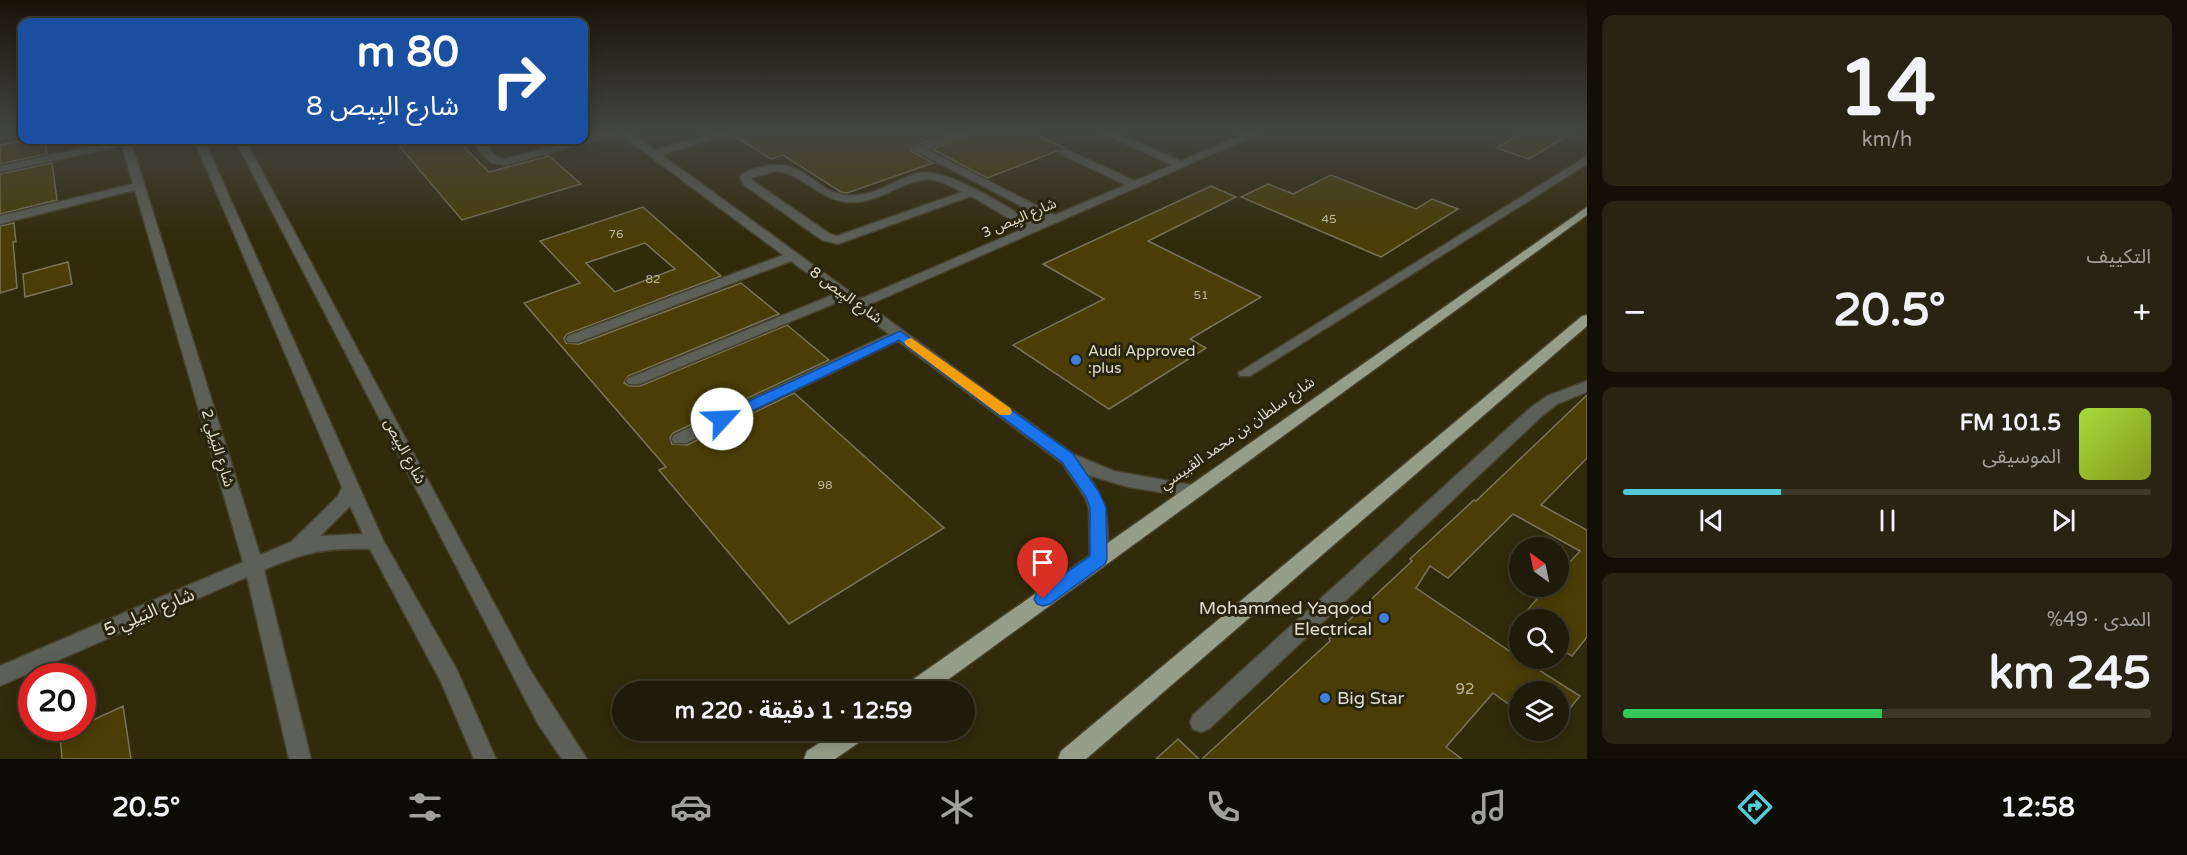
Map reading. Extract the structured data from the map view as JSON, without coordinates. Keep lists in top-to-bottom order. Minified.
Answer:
{"streets":{"main road":["شارع سلطان بن محمد القبيسي"],"street":["شارع البِيص 3","شارع البِيص 8","شارع البَيلِي 2","شارع البِيص","شارع البَيلِي 5"]},"crossings":[["شارع البِيص 3","شارع البِيص 8"],["شارع البِيص 8","شارع سلطان بن محمد القبيسي"],["شارع البَيلِي 2","شارع البَيلِي 5"]],"places":["Audi Approved :plus","Mohammed Yaqood Electrical","Big Star"],"house_numbers":["45","76","82","51","98","92"],"north":"top left","page":{"tile":[["14","km/h"],"التكييف",["المدى · 49%","245 km"]],"turn":["80 m","شارع البِيص 8"],"heat":["−","20.5°","+"],"song":["101.5 FM","الموسيقى"],"limit":"20","trip":"12:59 · 1 دقيقة · 220 m","tabs":["12:58","20.5°"]}}
